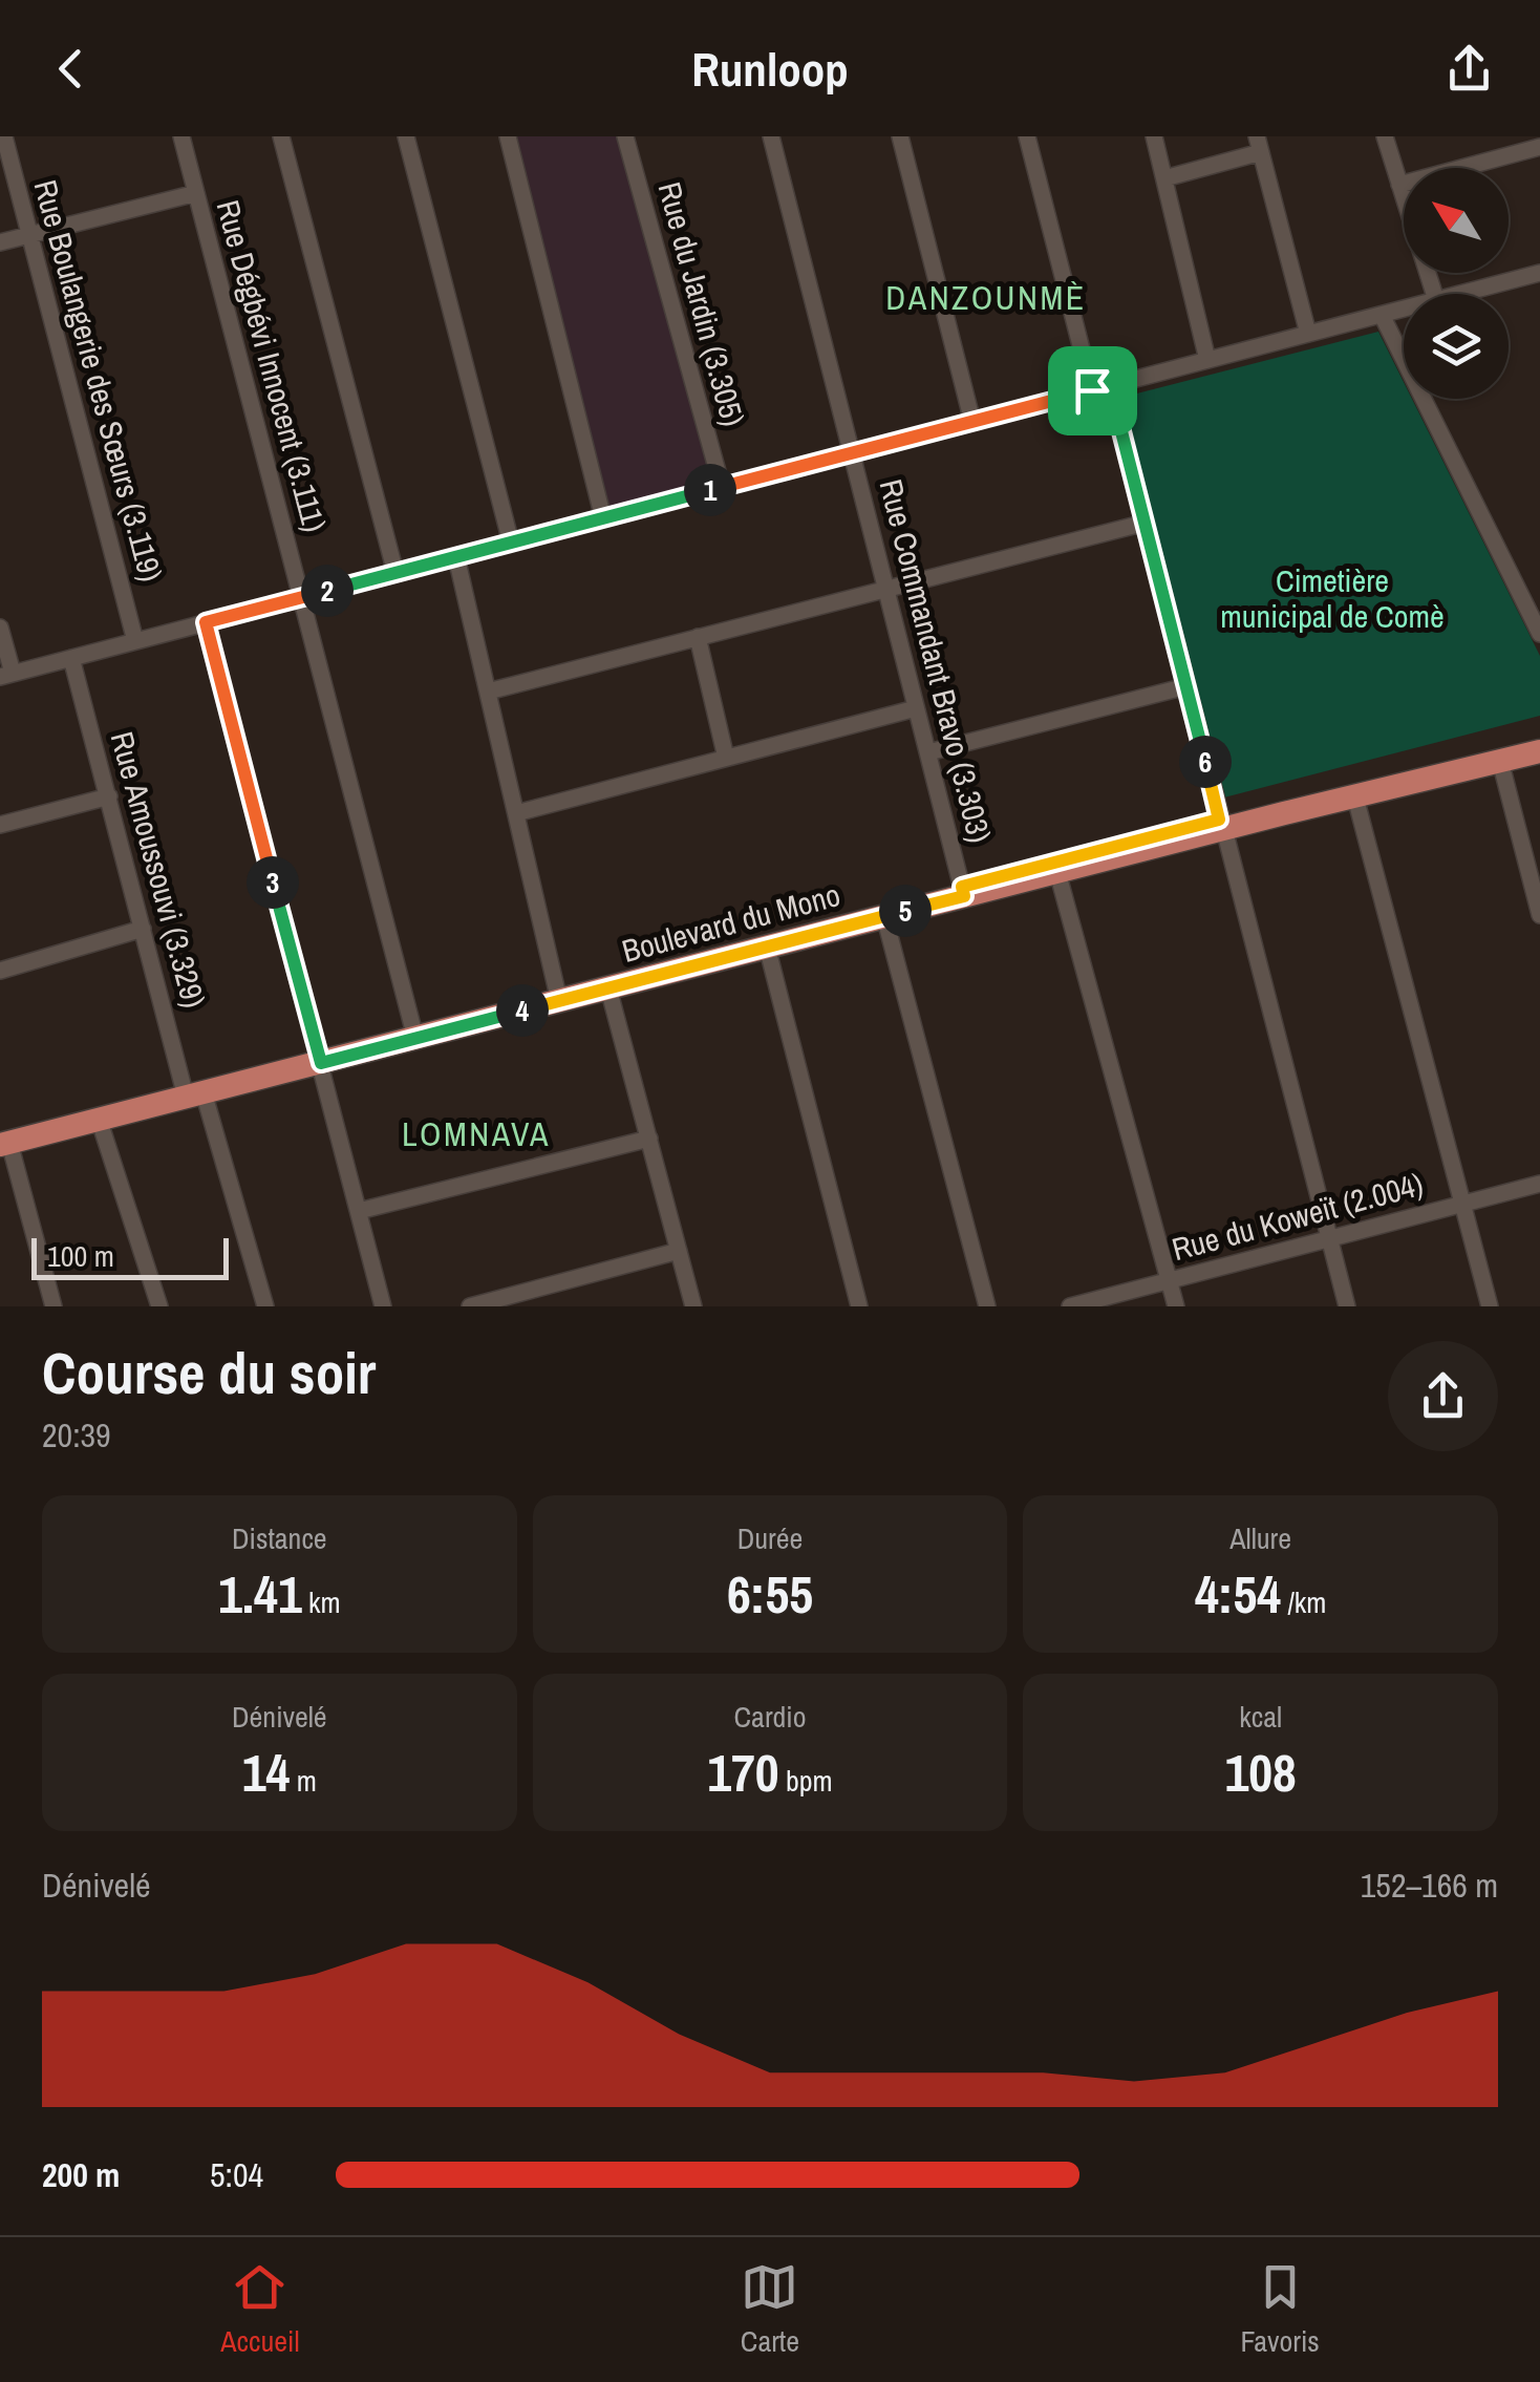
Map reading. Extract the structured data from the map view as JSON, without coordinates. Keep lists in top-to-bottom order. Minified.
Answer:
{"streets":{"main road":["Boulevard du Mono"],"street":["Rue du Jardin (3.305)","Rue Dégbévi Innocent (3.111)","Rue Boulangerie des Sœurs (3.119)","Rue Commandant Bravo (3.303)","Rue Amoussouvi (3.329)","Rue du Koweït (2.004)"]},"crossings":[["Rue Dégbévi Innocent (3.111)","Boulevard du Mono"],["Rue Commandant Bravo (3.303)","Boulevard du Mono"],["Rue Amoussouvi (3.329)","Boulevard du Mono"]],"districts":["DANZOUNMÈ","LOMNAVA"],"parks":["Cimetière municipal de Comè"],"scale_bar":"100 m","north":"top left","page":{"header":"Runloop","pins":["1","2","6","3","5","4"],"scale":"100 m","heading":["Course du soir","20:39"],"stats":[["Distance","1.41 km"],["Durée","6:55"],["Allure","4:54 /km"],["Dénivelé","14 m"],["Cardio","170 bpm"],["kcal","108"]],"chart":["Dénivelé","152–166 m"],"list":[{"name":"200 m","note":"5:04"}],"tabs":["Accueil","Carte","Favoris"]}}
